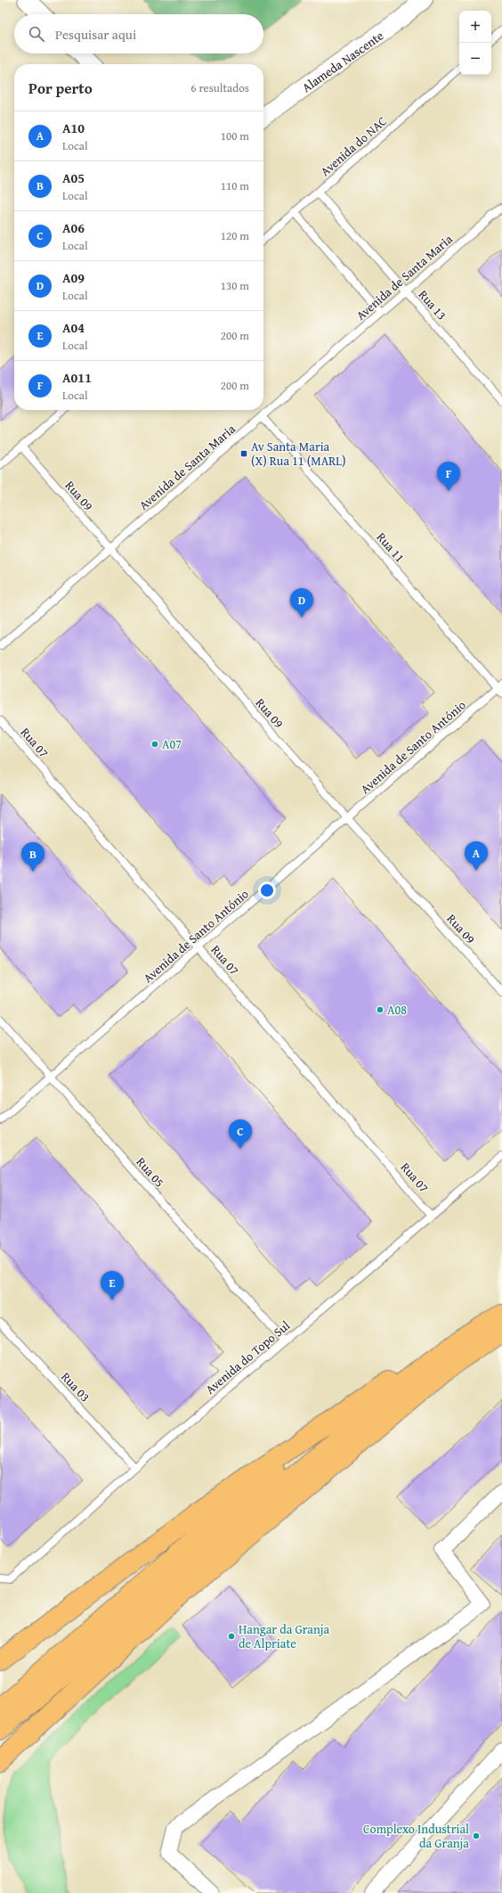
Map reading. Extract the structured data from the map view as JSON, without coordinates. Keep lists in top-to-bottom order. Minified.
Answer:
{"streets":{"street":["Alameda Nascente"],"lane":["Avenida do NAC","Avenida de Santa Maria","Rua 13","Rua 09","Rua 11","Rua 07","Avenida de Santo António","Rua 05","Avenida do Topo Sul","Rua 03"]},"crossings":[["Avenida do NAC","Rua 13"],["Avenida de Santa Maria","Rua 13"],["Avenida de Santa Maria","Rua 09"],["Avenida de Santa Maria","Rua 11"],["Rua 09","Avenida de Santo António"],["Rua 11","Avenida de Santo António"],["Rua 07","Avenida de Santo António"],["Rua 07","Avenida do Topo Sul"],["Avenida de Santo António","Rua 05"],["Rua 05","Avenida do Topo Sul"],["Avenida do Topo Sul","Rua 03"]],"places":{"transit":["Av Santa Maria (X) Rua 11 (MARL)"],"other":["A07","A08","Hangar da Granja de Alpriate","Complexo Industrial da Granja"]},"page":{"map_buttons":["+","−"],"search":"Pesquisar aqui","heading":["Por perto","6 resultados"],"list":[{"mark":"A","name":"A10","note":"Local","value":"100 m"},{"mark":"B","name":"A05","note":"Local","value":"110 m"},{"mark":"C","name":"A06","note":"Local","value":"120 m"},{"mark":"D","name":"A09","note":"Local","value":"130 m"},{"mark":"E","name":"A04","note":"Local","value":"200 m"},{"mark":"F","name":"A011","note":"Local","value":"200 m"}],"pins":["F","D","A","B","C","E"]}}
